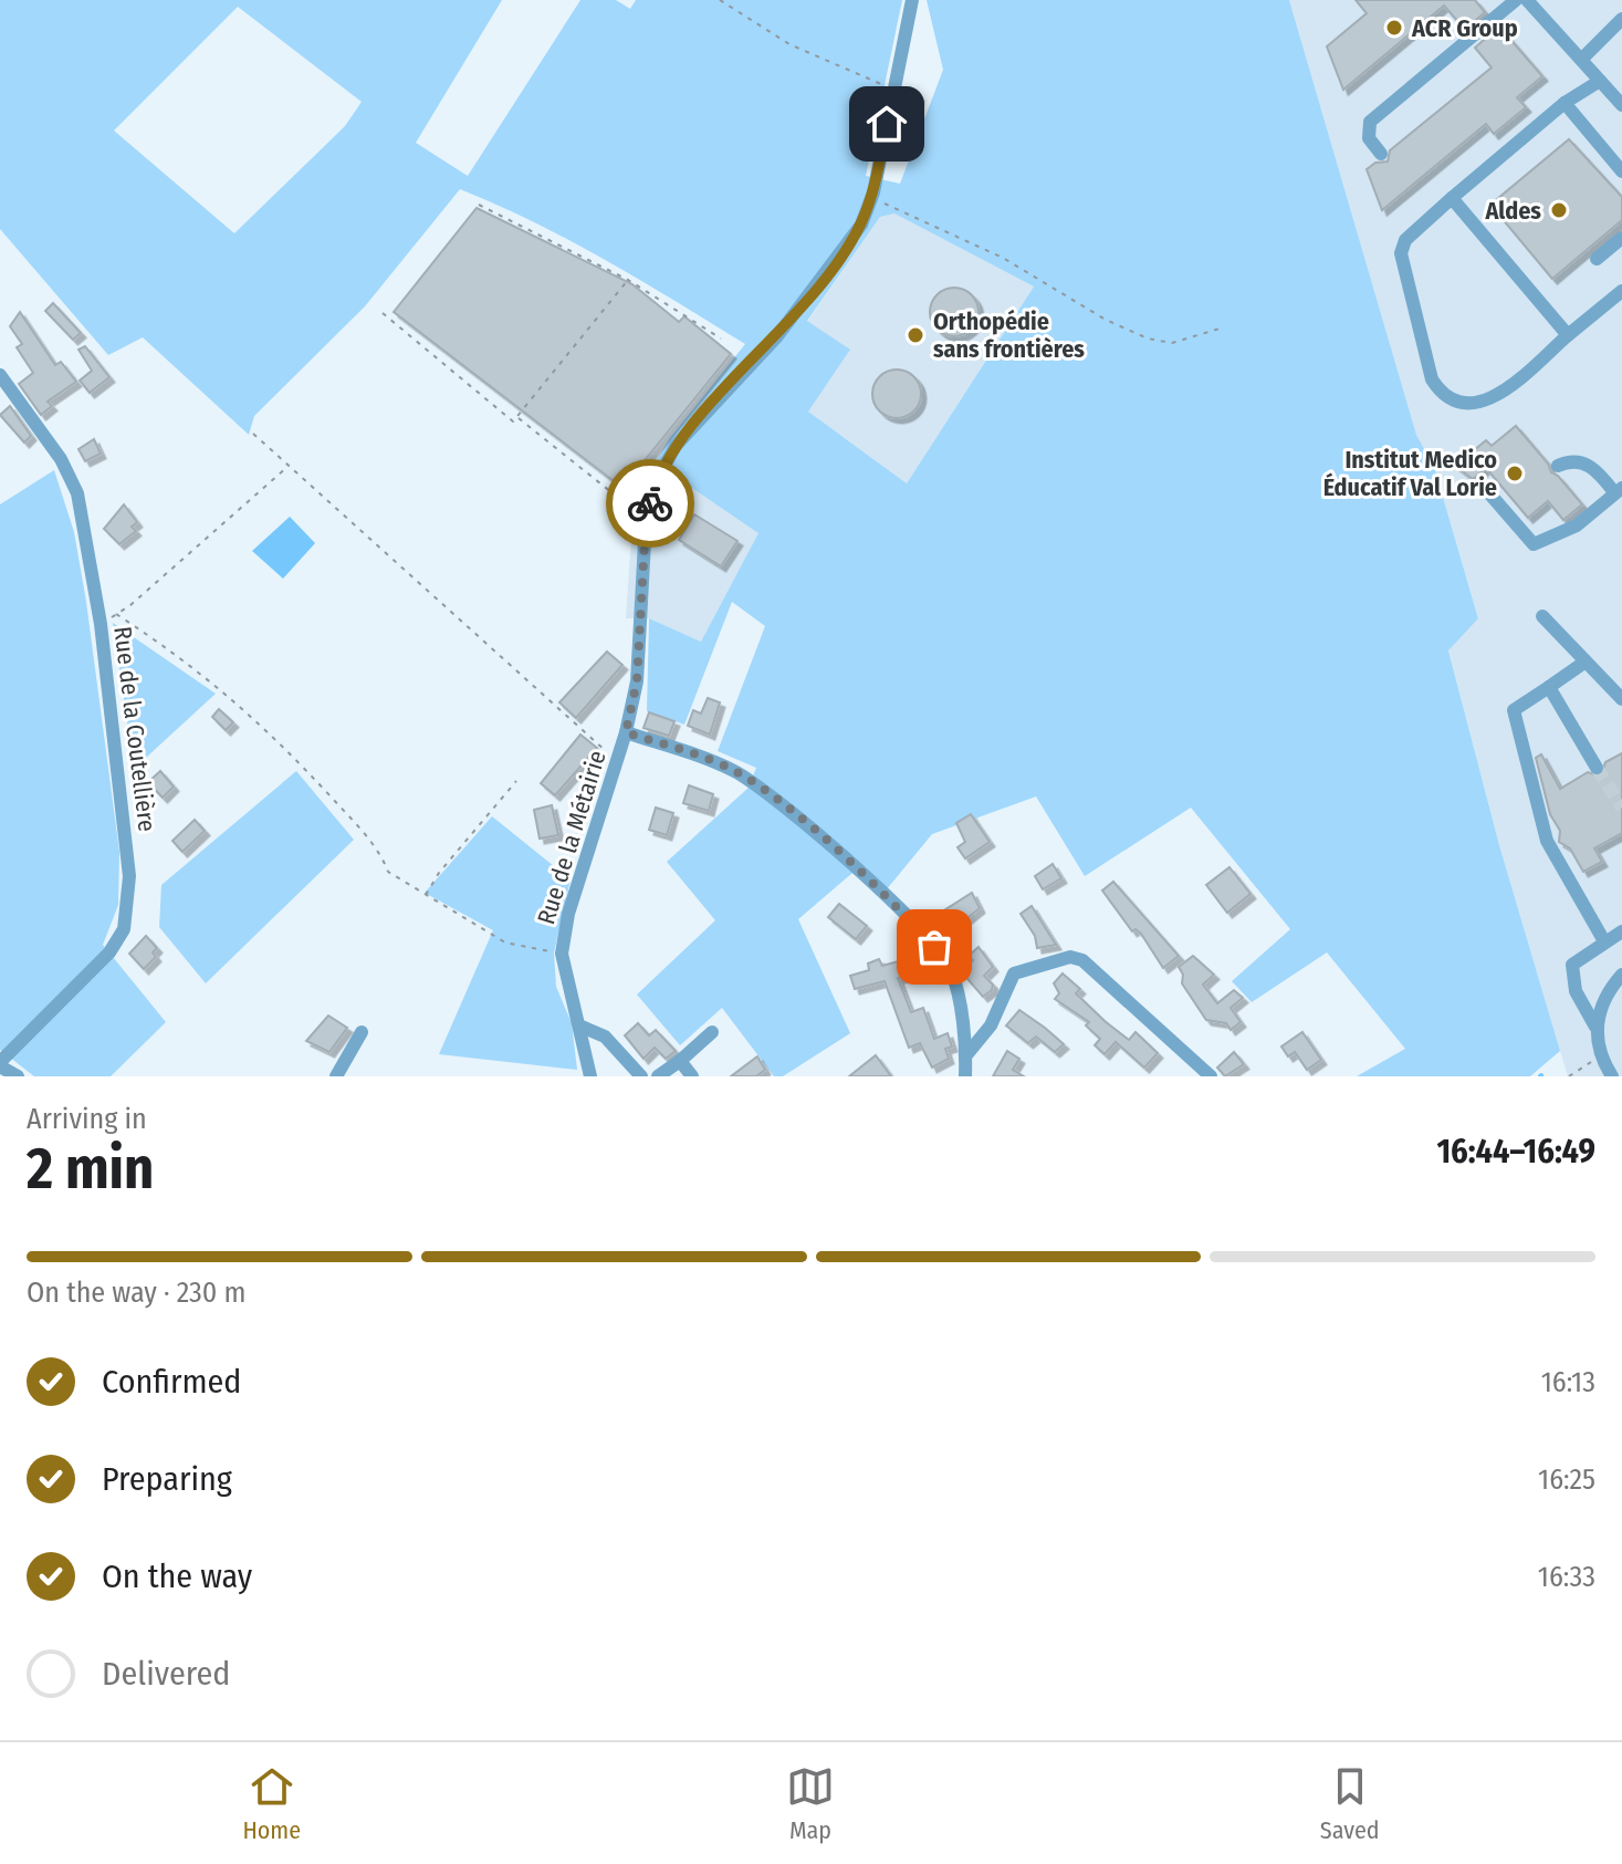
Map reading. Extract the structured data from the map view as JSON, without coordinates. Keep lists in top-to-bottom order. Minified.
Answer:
{"streets":{"street":["Rue de la Coutellière","Rue de la Métairie"]},"places":["ACR Group","Aldes","Orthopédie sans frontières","Institut Medico Éducatif Val Lorie"],"page":{"heading":["2 min","Arriving in","16:44–16:49"],"bar":"On the way · 230 m","list":[["Confirmed","16:13"],["Preparing","16:25"],["On the way","16:33"],"Delivered"],"tabs":["Home","Map","Saved"]}}
